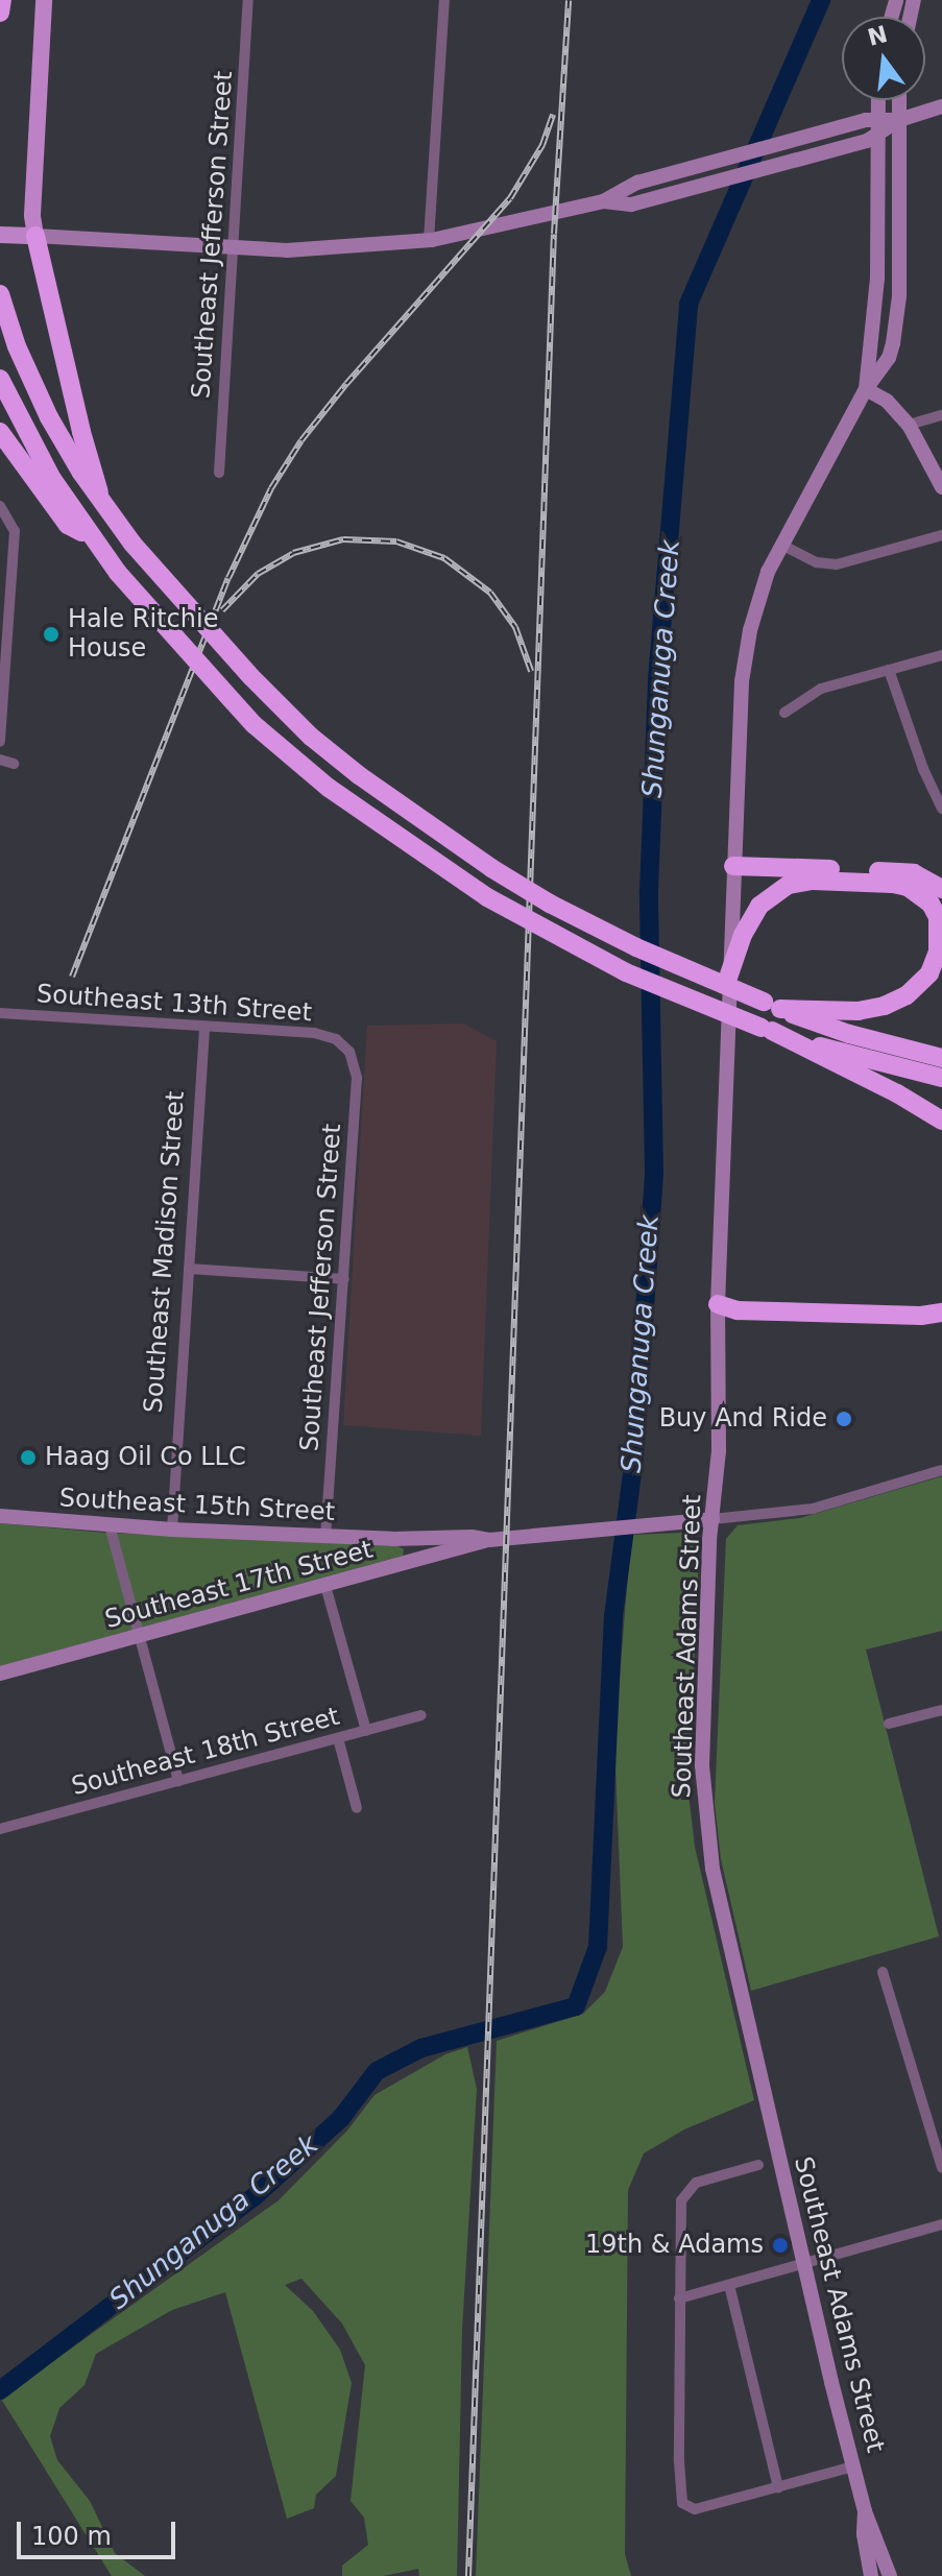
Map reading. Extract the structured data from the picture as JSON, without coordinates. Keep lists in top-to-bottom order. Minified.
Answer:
{"streets":{"main road":["Southeast 15th Street","Southeast 17th Street","Southeast Adams Street"],"street":["Southeast Jefferson Street","Southeast 13th Street","Southeast Madison Street","Southeast 18th Street"]},"crossings":[["Southeast Jefferson Street","Southeast 13th Street"],["Southeast Jefferson Street","Southeast 15th Street"],["Southeast 13th Street","Southeast Madison Street"],["Southeast Madison Street","Southeast 15th Street"],["Southeast 15th Street","Southeast 17th Street"],["Southeast 15th Street","Southeast Adams Street"]],"water":["Shunganuga Creek"],"places":["Hale Ritchie House","Buy And Ride","Haag Oil Co LLC","19th & Adams"],"scale_bar":"100 m","north":"top"}
